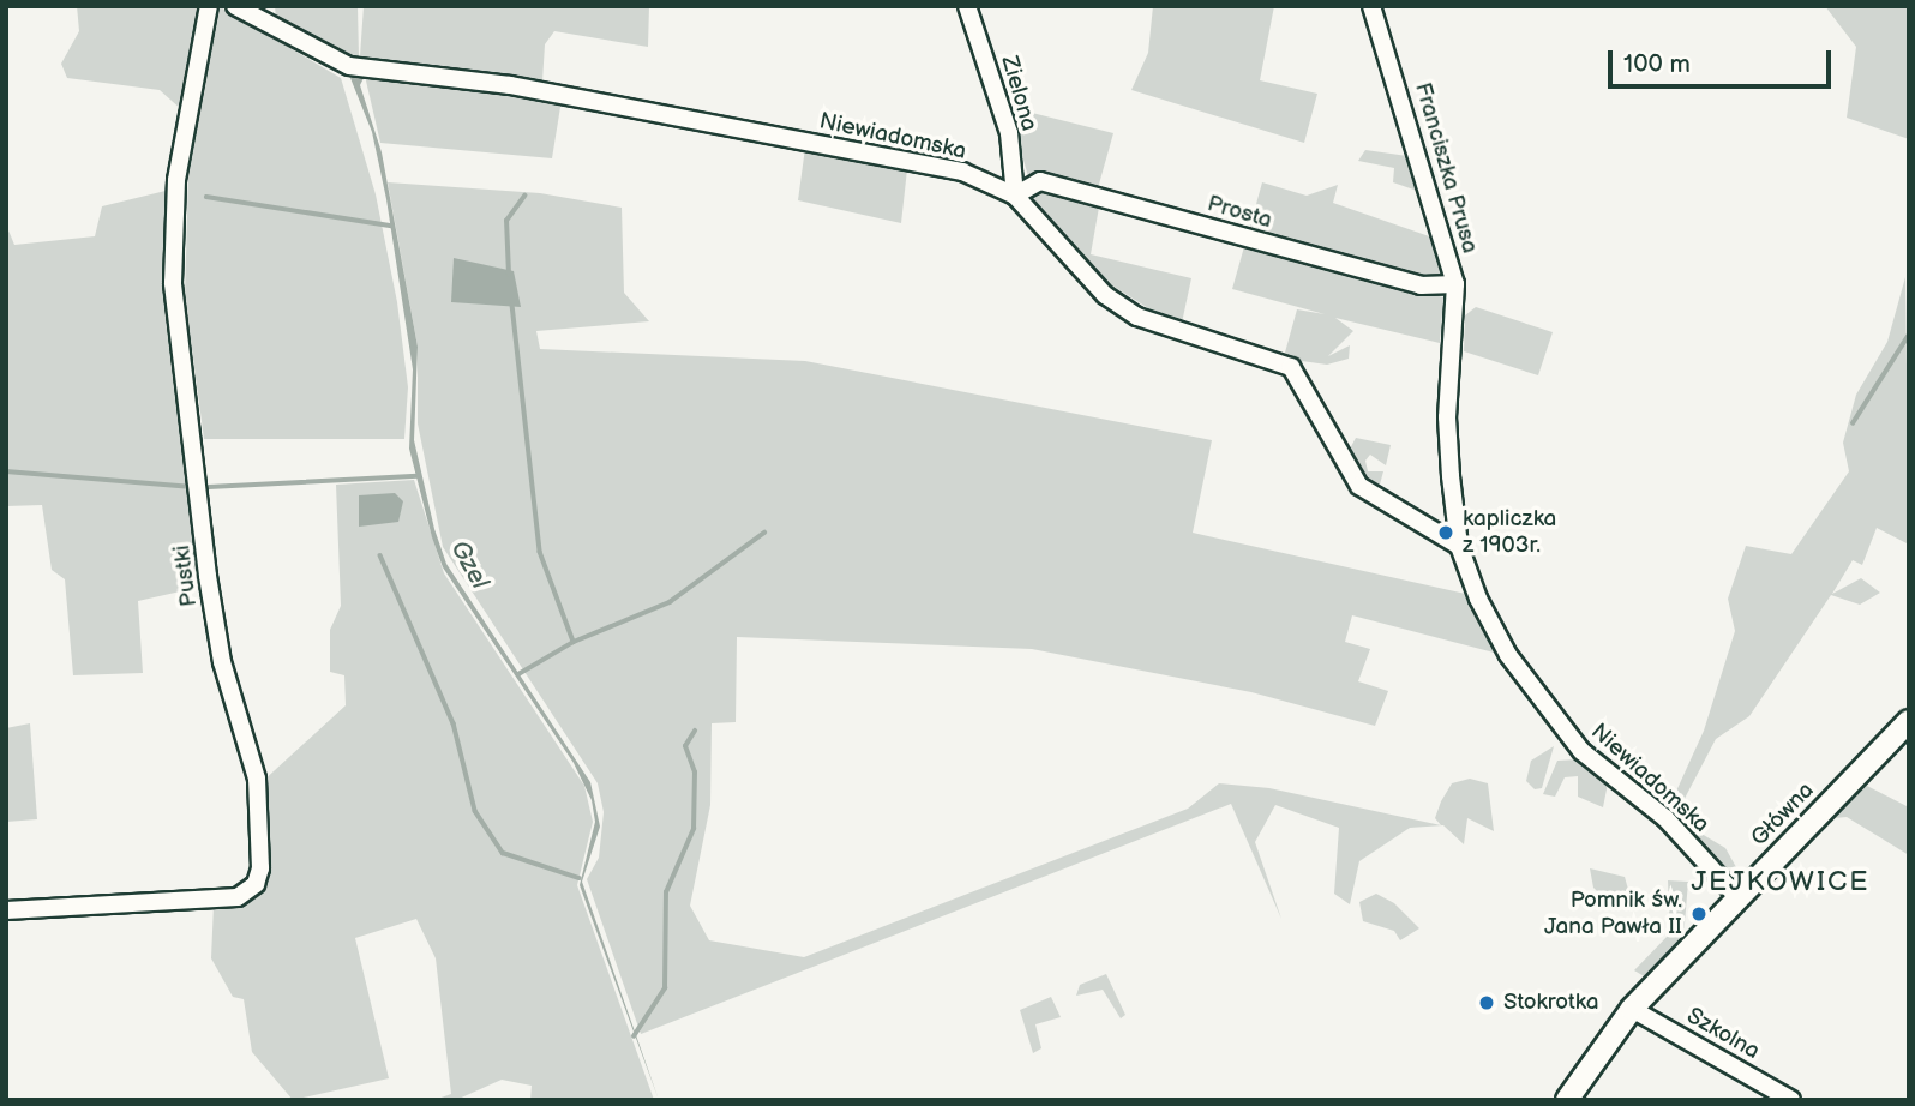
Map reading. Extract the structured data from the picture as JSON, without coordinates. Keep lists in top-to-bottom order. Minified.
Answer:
{"streets":{"street":["Zielona","Niewiadomska","Franciszka Prusa","Prosta","Pustki","Główna","Szkolna"]},"crossings":[["Zielona","Niewiadomska"],["Zielona","Prosta"],["Niewiadomska","Franciszka Prusa"],["Niewiadomska","Prosta"],["Niewiadomska","Główna"],["Franciszka Prusa","Prosta"],["Główna","Szkolna"]],"districts":["JEJKOWICE"],"water":["Gzel"],"places":["kapliczka z 1903r.","Pomnik św. Jana Pawła II","Stokrotka"],"scale_bar":"100 m"}
